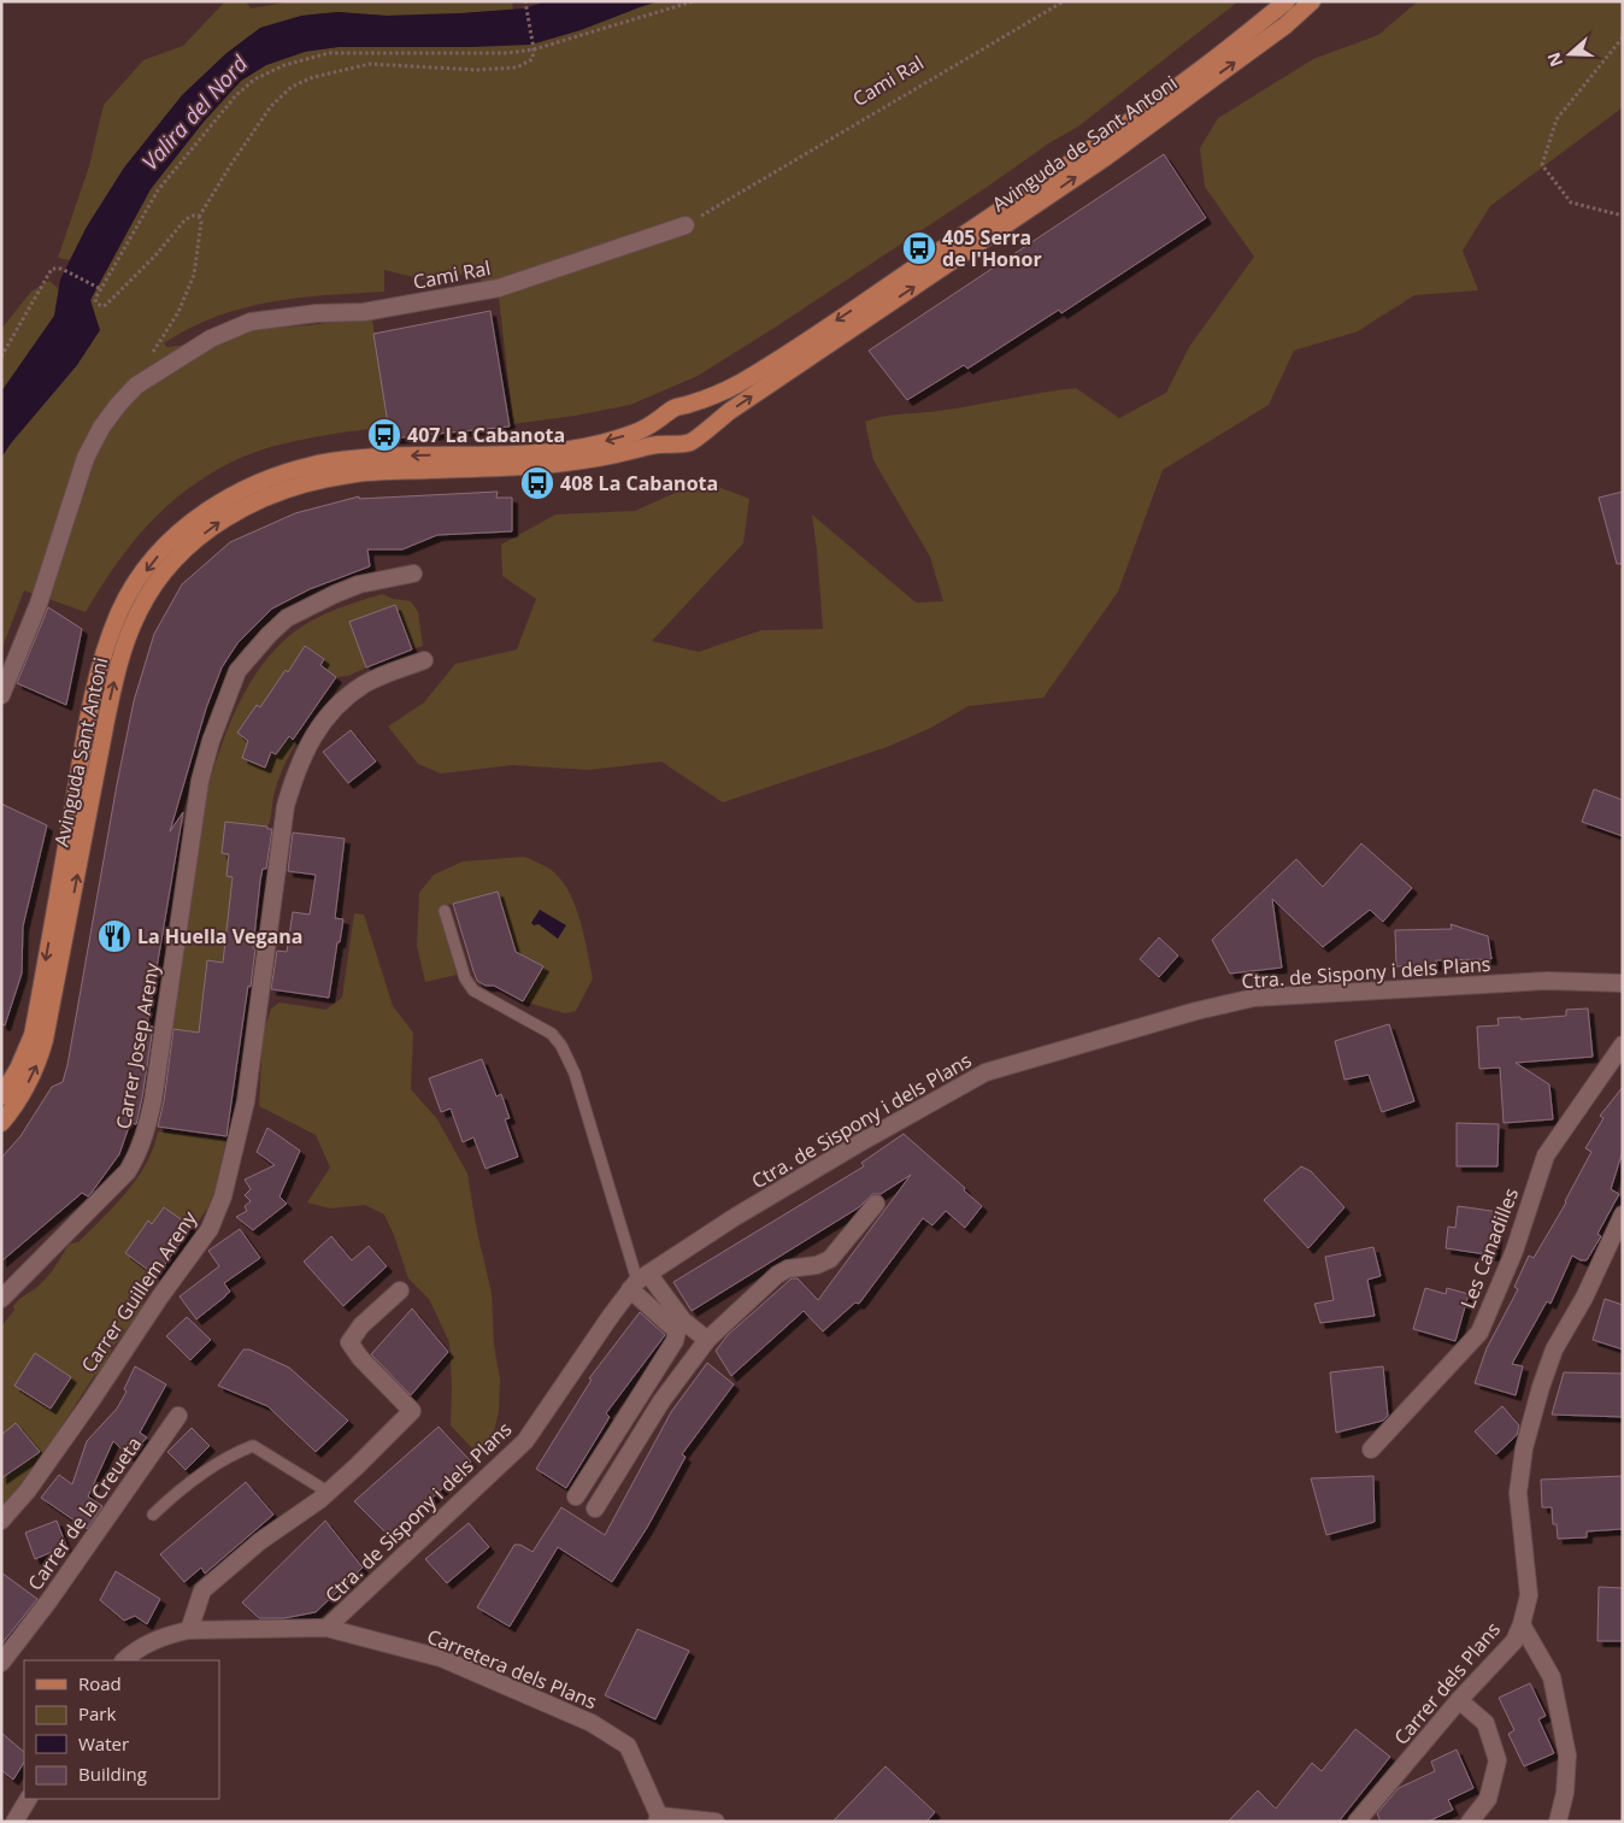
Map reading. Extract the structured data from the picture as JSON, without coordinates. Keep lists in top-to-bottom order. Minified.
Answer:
{"streets":{"main road":["Avinguda de Sant Antoni","Avinguda Sant Antoni"],"street":["Cami Ral","Ctra. de Sispony i dels Plans","Carrer Josep Areny","Les Canadilles","Carrer Guillem Areny","Carrer de la Creueta","Carretera dels Plans","Carrer dels Plans"]},"crossings":[["Avinguda de Sant Antoni","Avinguda Sant Antoni"],["Ctra. de Sispony i dels Plans","Carretera dels Plans"]],"water":["Valira del Nord"],"places":{"bus stop":["405 Serra de l'Honor","407 La Cabanota","408 La Cabanota"],"restaurant":["La Huella Vegana"]},"legend":["Road","Park","Water","Building"],"north":"left"}
